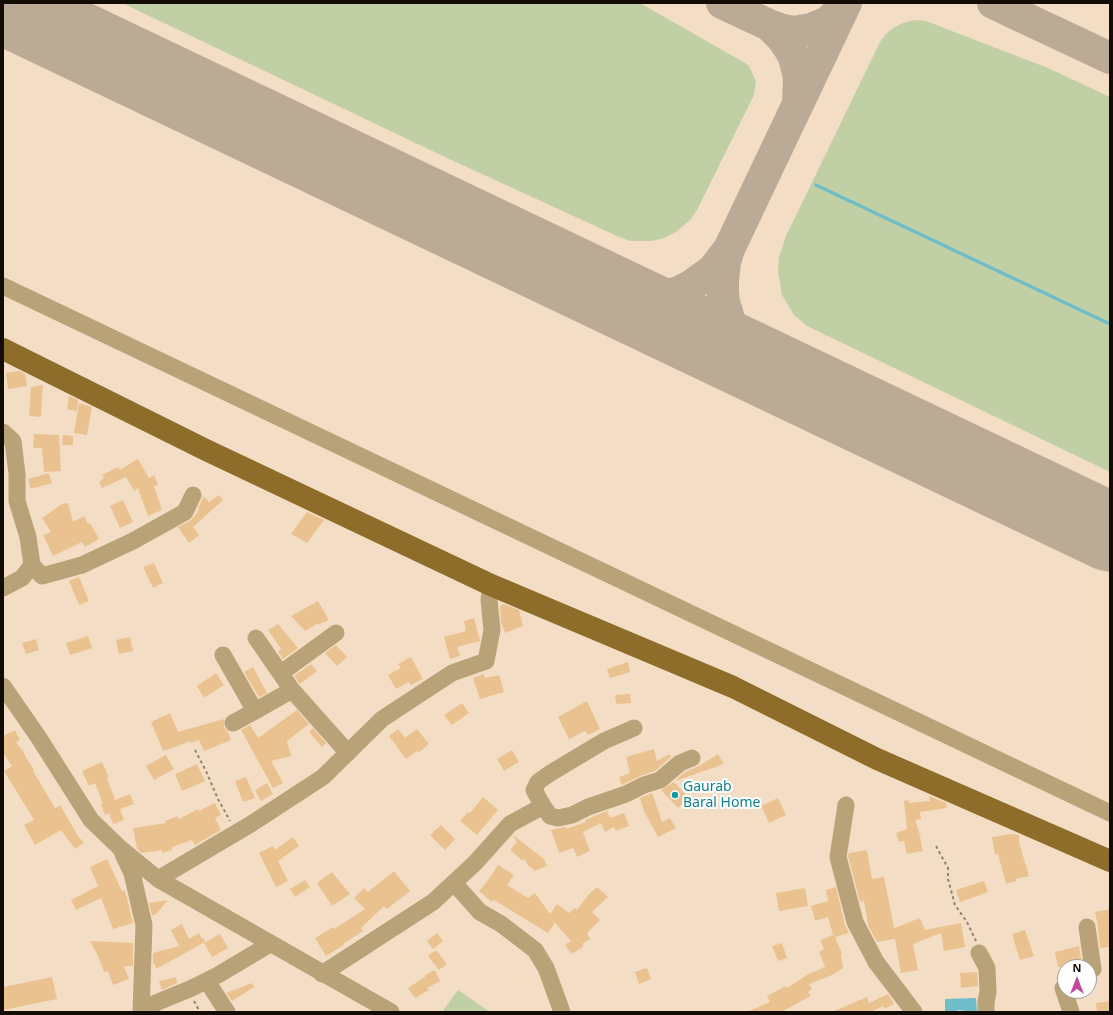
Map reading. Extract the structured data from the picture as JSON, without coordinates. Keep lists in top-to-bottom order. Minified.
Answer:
{"places":["Gaurab Baral Home"],"north":"top"}
